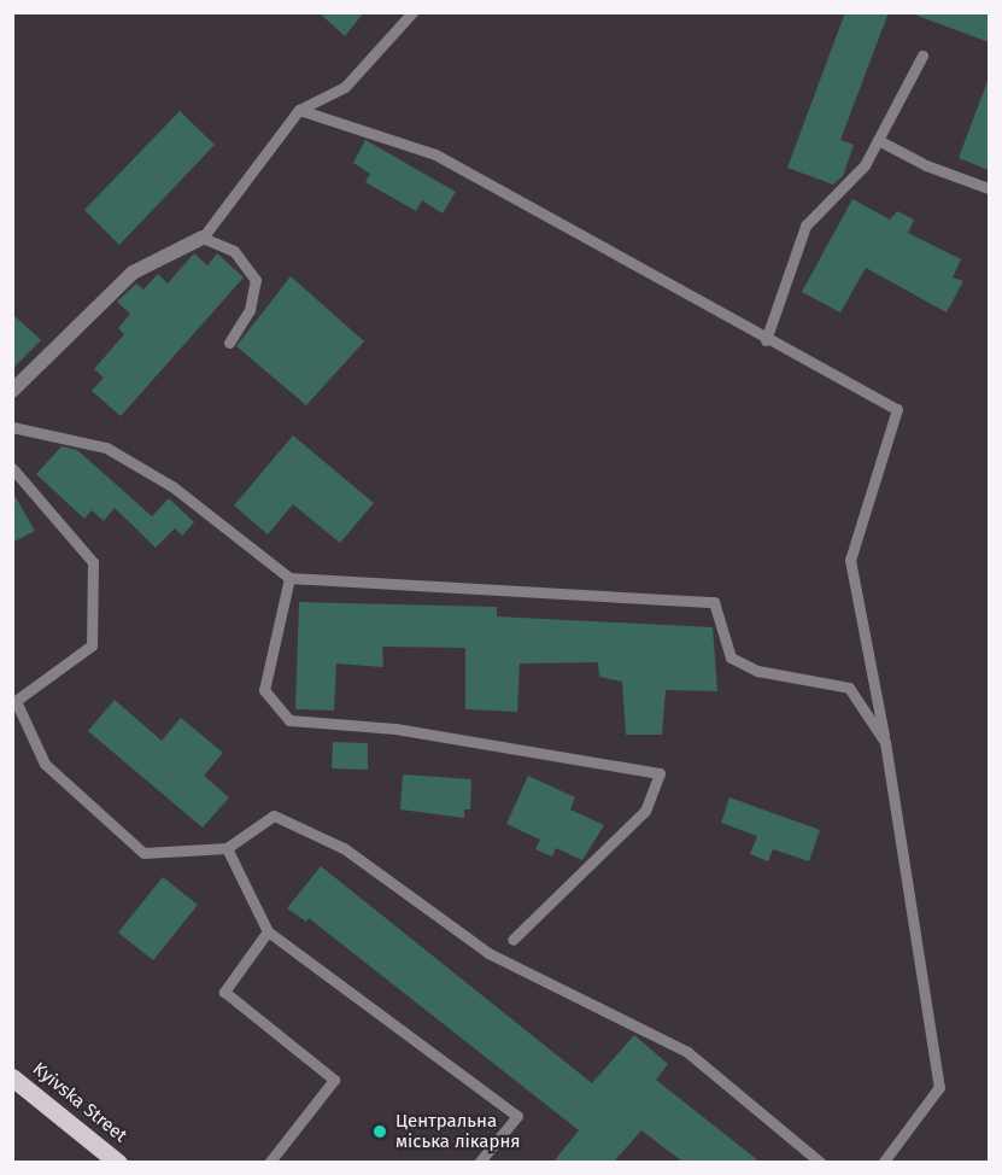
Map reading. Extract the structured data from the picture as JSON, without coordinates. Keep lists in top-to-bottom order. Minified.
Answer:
{"streets":{"main road":["Kyivska Street"]},"places":["Центральна міська лікарня"]}
